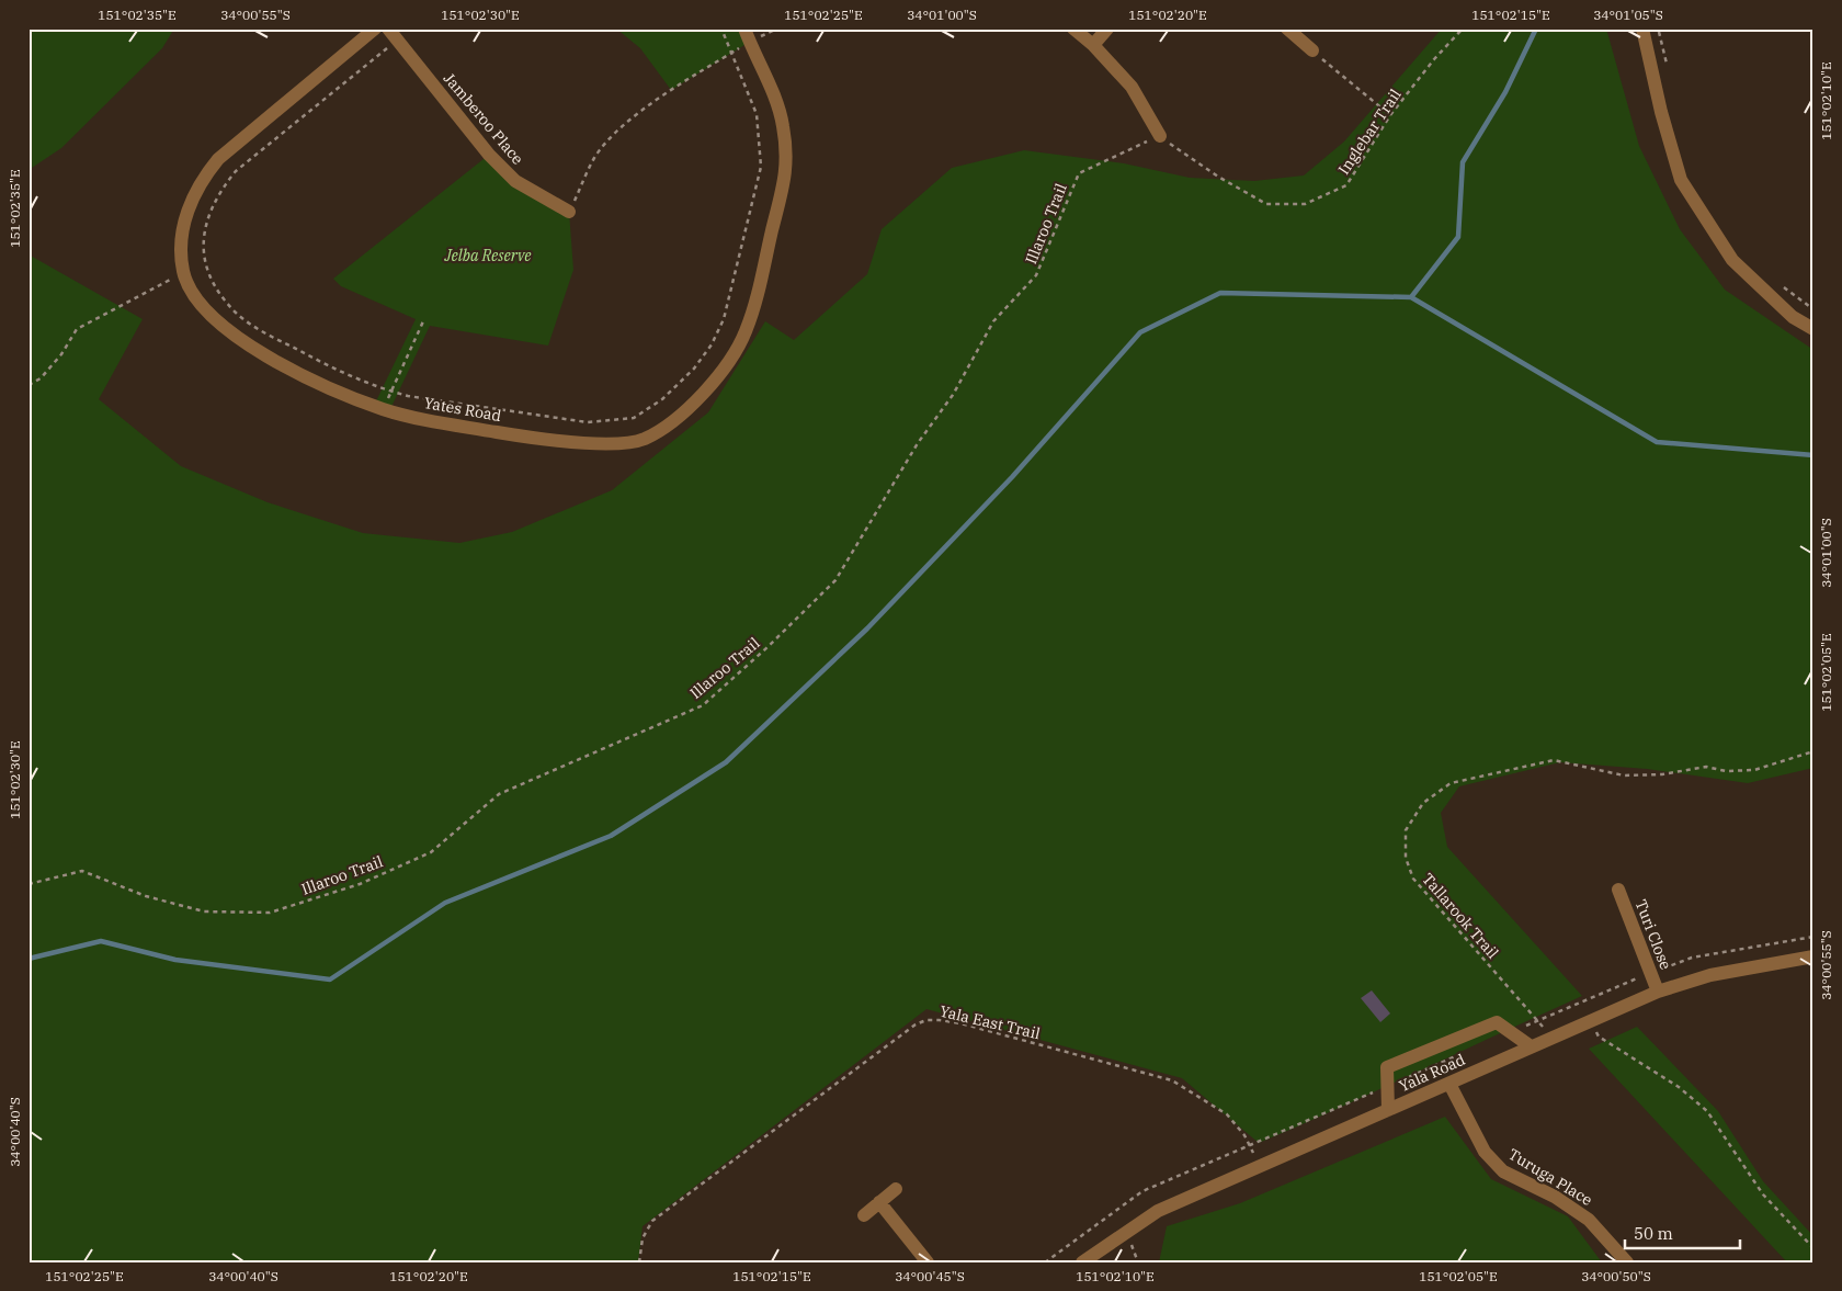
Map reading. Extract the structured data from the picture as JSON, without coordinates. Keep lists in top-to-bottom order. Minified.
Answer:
{"streets":{"street":["Jamberoo Place","Yates Road","Turi Close","Yala Road","Turuga Place"],"path":["Inglebar Trail","Illaroo Trail","Tallarook Trail","Yala East Trail"]},"crossings":[["Inglebar Trail","Illaroo Trail"],["Tallarook Trail","Yala Road"],["Turi Close","Yala Road"],["Yala East Trail","Yala Road"],["Yala Road","Turuga Place"]],"parks":["Jelba Reserve"],"scale_bar":"50 m","coordinates":["151°02'35\"E","34°00'55\"S","151°02'30\"E","151°02'25\"E","34°01'00\"S","151°02'20\"E","151°02'15\"E","34°01'05\"S","151°02'10\"E","151°02'05\"E","34°00'40\"S","34°00'45\"S","34°00'50\"S"]}
